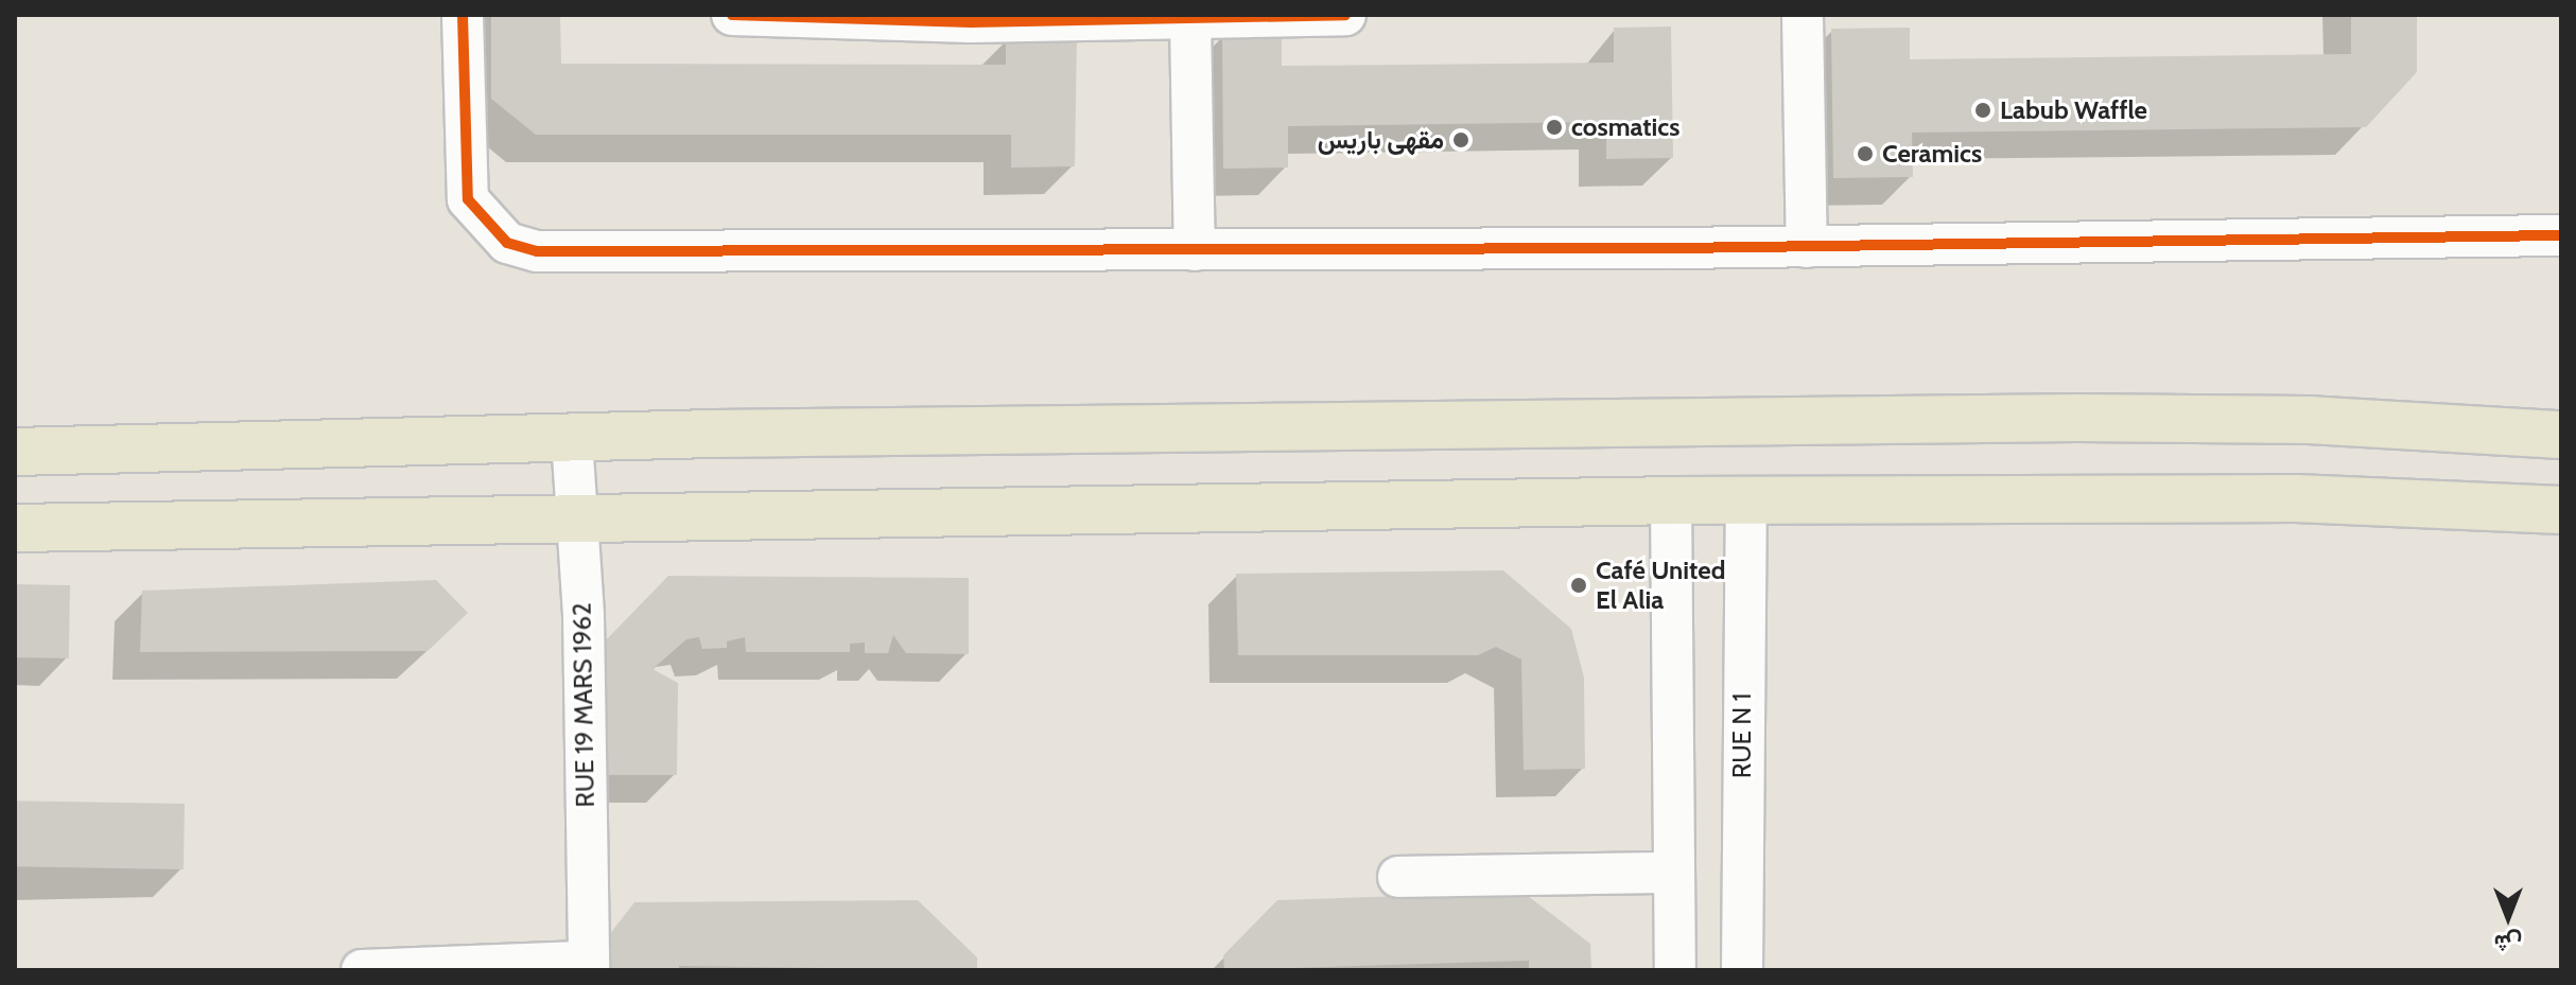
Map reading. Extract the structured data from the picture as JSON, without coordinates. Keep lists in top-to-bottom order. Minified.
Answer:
{"streets":{"street":["RUE 19 MARS 1962","RUE N 1"]},"places":["Labub Waffle","cosmatics","مقهى باريس","Ceramics","Café United El Alia"],"north":"bottom"}
